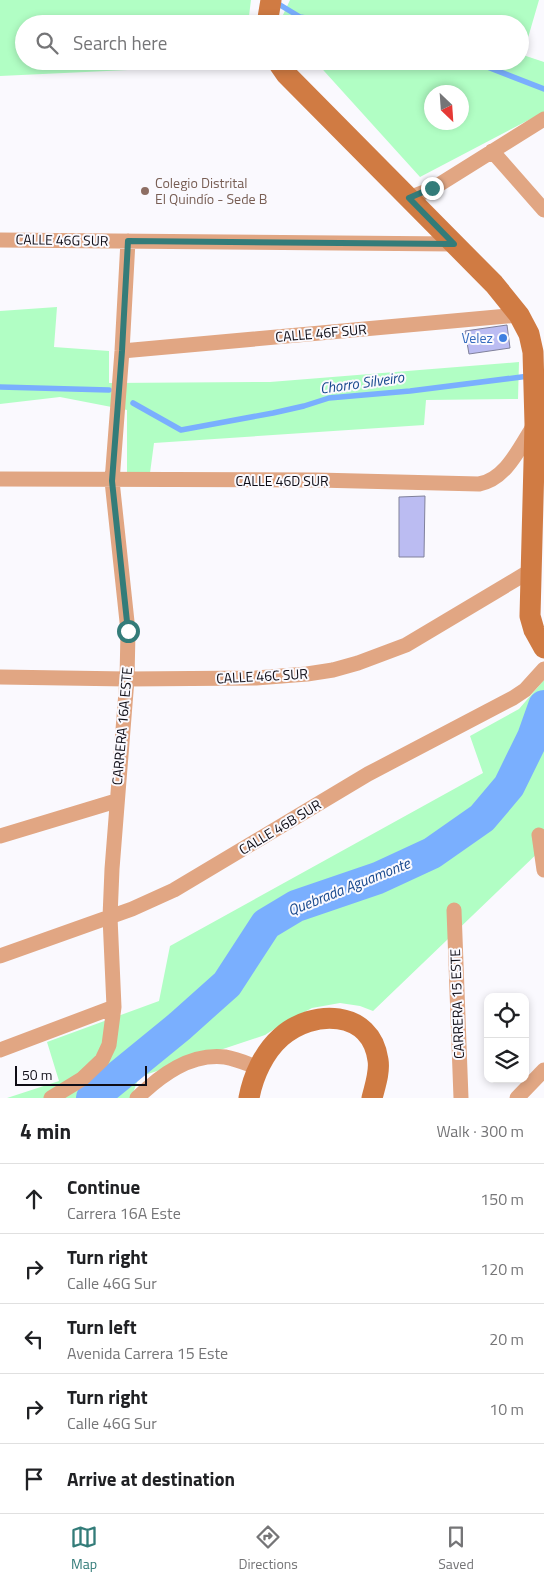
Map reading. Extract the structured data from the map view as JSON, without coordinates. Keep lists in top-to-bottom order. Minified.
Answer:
{"streets":{"street":["CALLE 46G SUR","CALLE 46F SUR","CALLE 46D SUR","CALLE 46C SUR","CARRERA 16A ESTE","CALLE 46B SUR","CARRERA 15 ESTE"]},"crossings":[["CALLE 46G SUR","CARRERA 16A ESTE"],["CALLE 46F SUR","CARRERA 16A ESTE"],["CALLE 46D SUR","CARRERA 16A ESTE"],["CALLE 46C SUR","CARRERA 16A ESTE"],["CARRERA 16A ESTE","CALLE 46B SUR"]],"water":["Chorro Silveiro","Quebrada Aguamonte"],"places":["Colegio Distrital El Quindío - Sede B","Velez"],"scale_bar":"50 m","north":"bottom right","page":{"search":"Search here","scale":"50 m","heading":["4 min","Walk · 300 m"],"list":[["Continue","Carrera 16A Este","150 m"],["Turn right","Calle 46G Sur","120 m"],["Turn left","Avenida Carrera 15 Este","20 m"],["Turn right","Calle 46G Sur","10 m"],"Arrive at destination"],"nav":["Map","Directions","Saved"]}}
